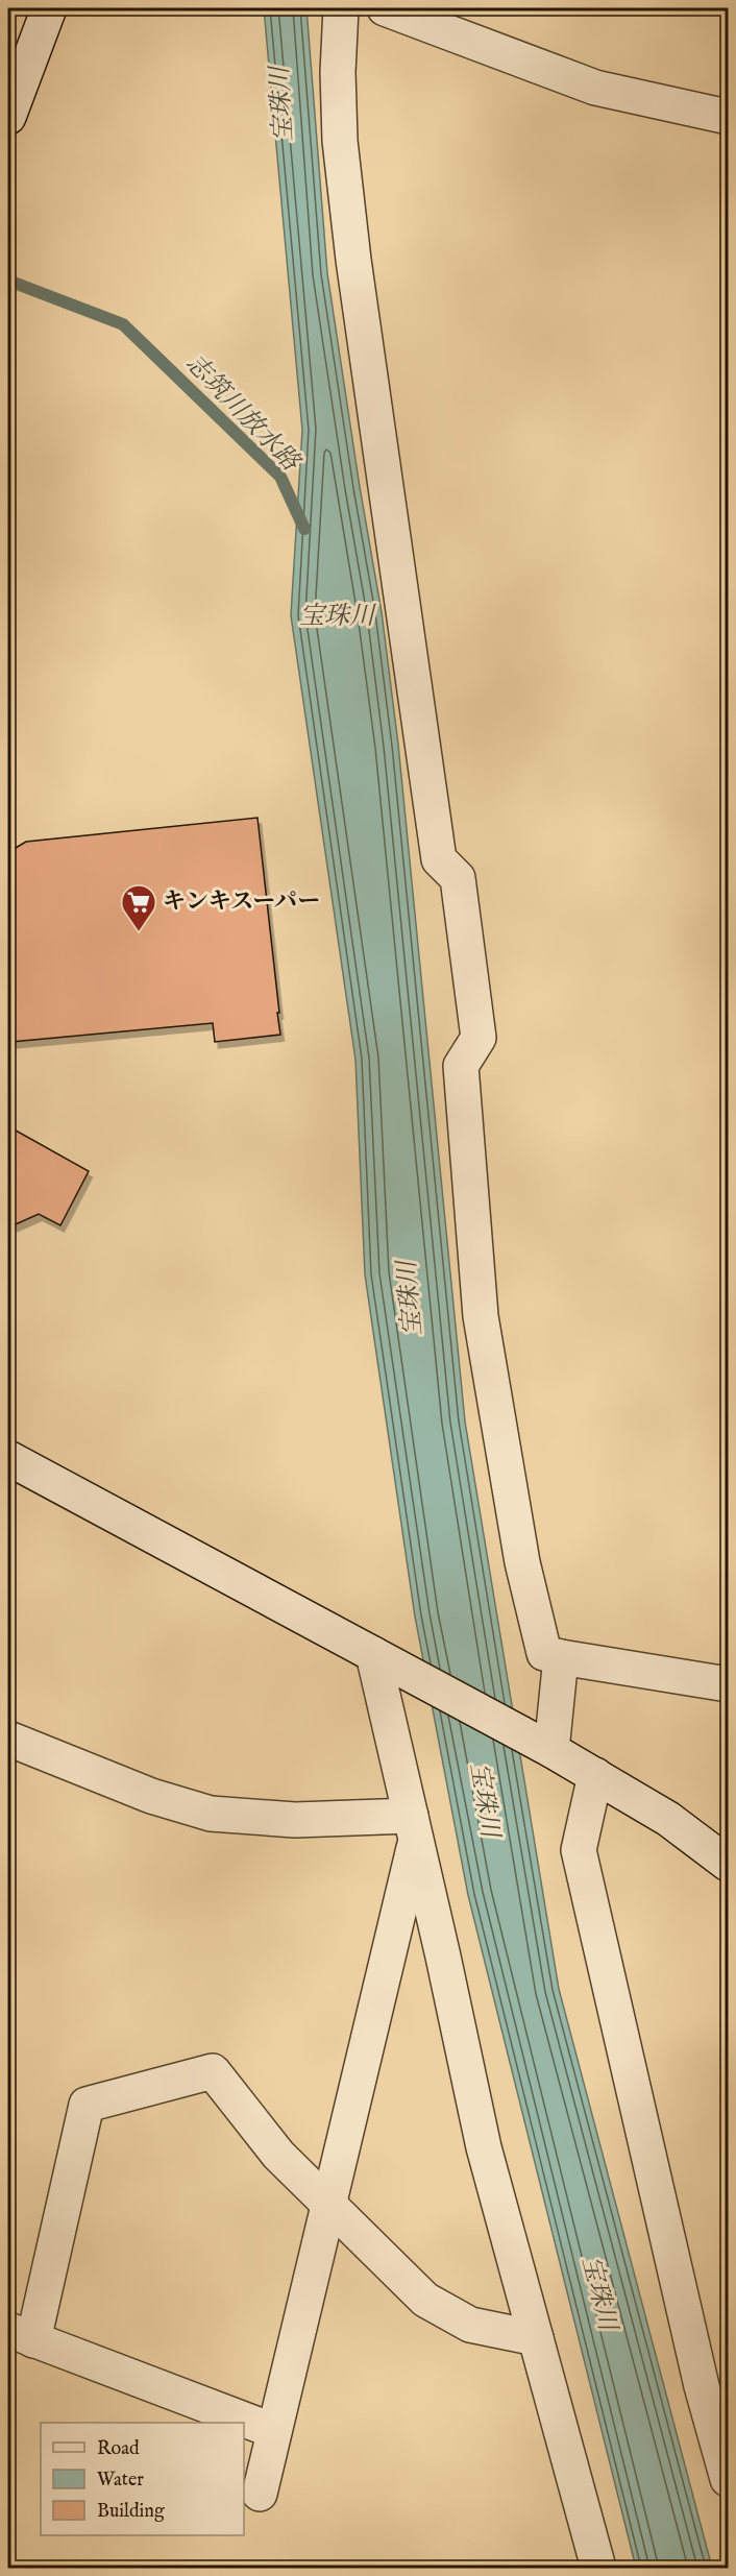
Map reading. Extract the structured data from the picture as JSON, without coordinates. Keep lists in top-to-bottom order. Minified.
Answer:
{"water":["宝珠川","志筑川放水路"],"places":{"supermarket":["キンキスーパー"]},"legend":["Road","Water","Building"]}
